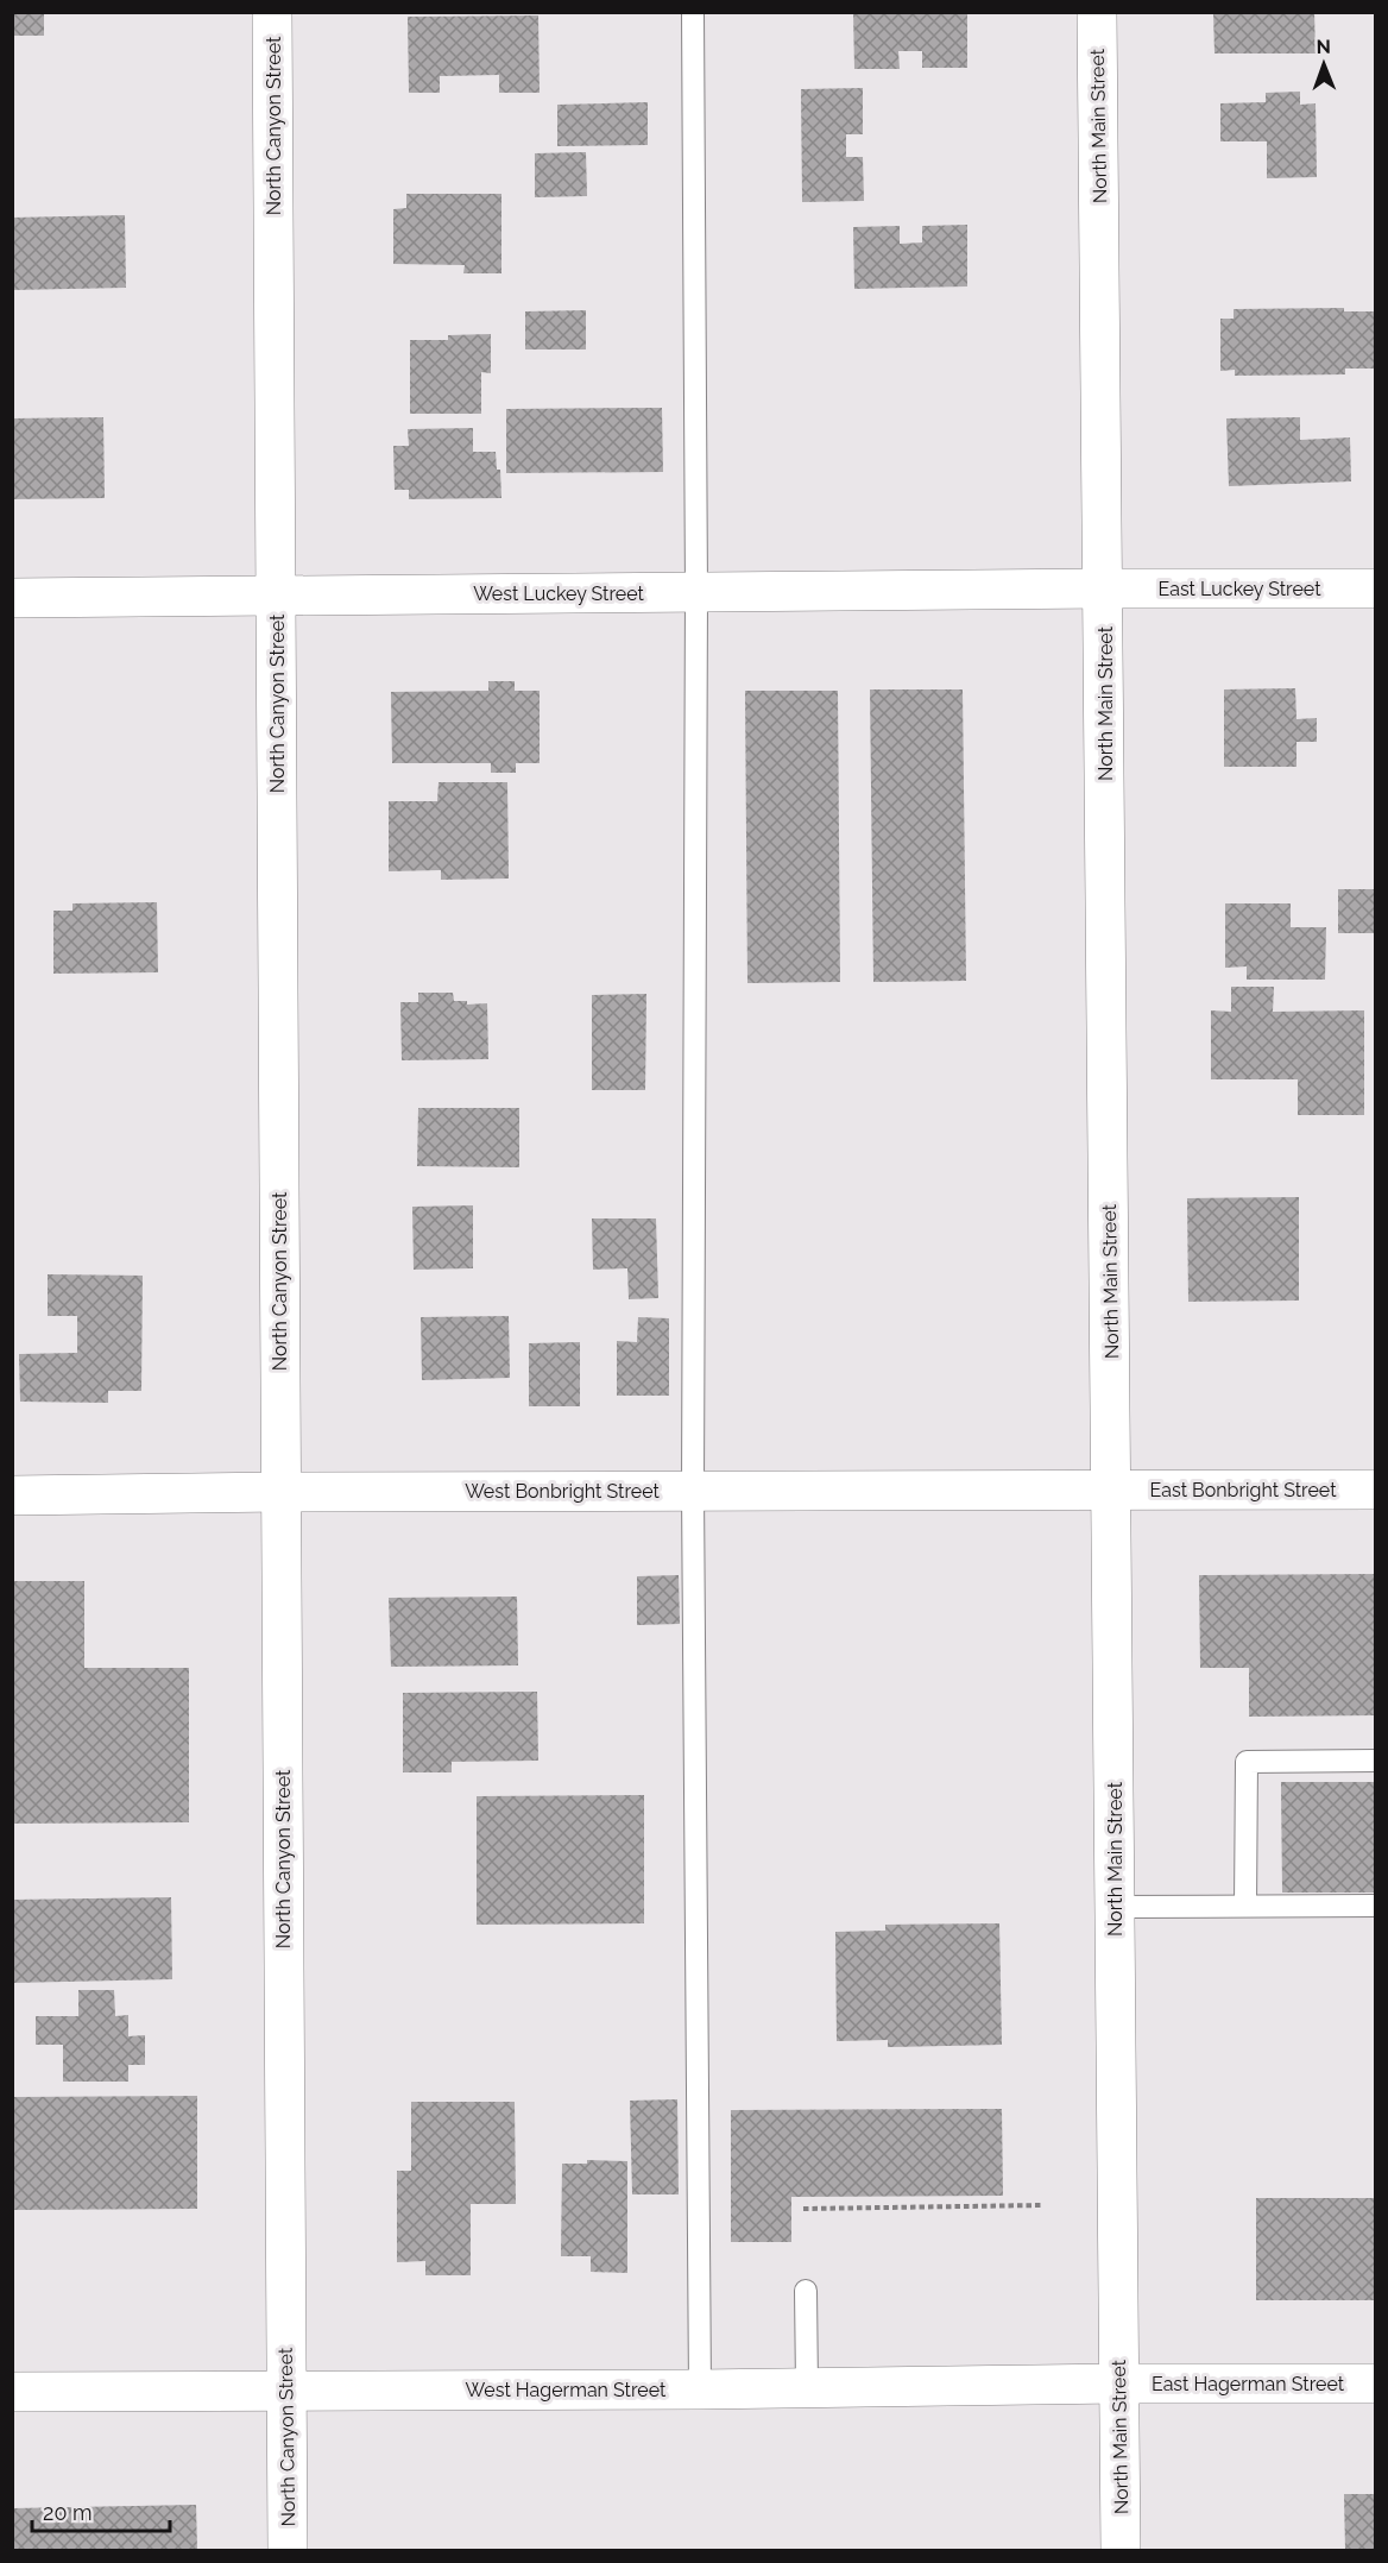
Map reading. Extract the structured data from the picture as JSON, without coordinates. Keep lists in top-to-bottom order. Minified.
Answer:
{"streets":{"street":["North Canyon Street","North Main Street","East Luckey Street","West Luckey Street","East Bonbright Street","West Bonbright Street","East Hagerman Street","West Hagerman Street"]},"crossings":[["North Canyon Street","West Luckey Street"],["North Canyon Street","West Bonbright Street"],["North Canyon Street","West Hagerman Street"],["North Main Street","East Luckey Street"],["North Main Street","West Luckey Street"],["North Main Street","East Bonbright Street"],["North Main Street","West Bonbright Street"],["North Main Street","East Hagerman Street"],["North Main Street","West Hagerman Street"],["East Luckey Street","West Luckey Street"],["East Bonbright Street","West Bonbright Street"],["East Hagerman Street","West Hagerman Street"]],"scale_bar":"20 m","north":"top"}
